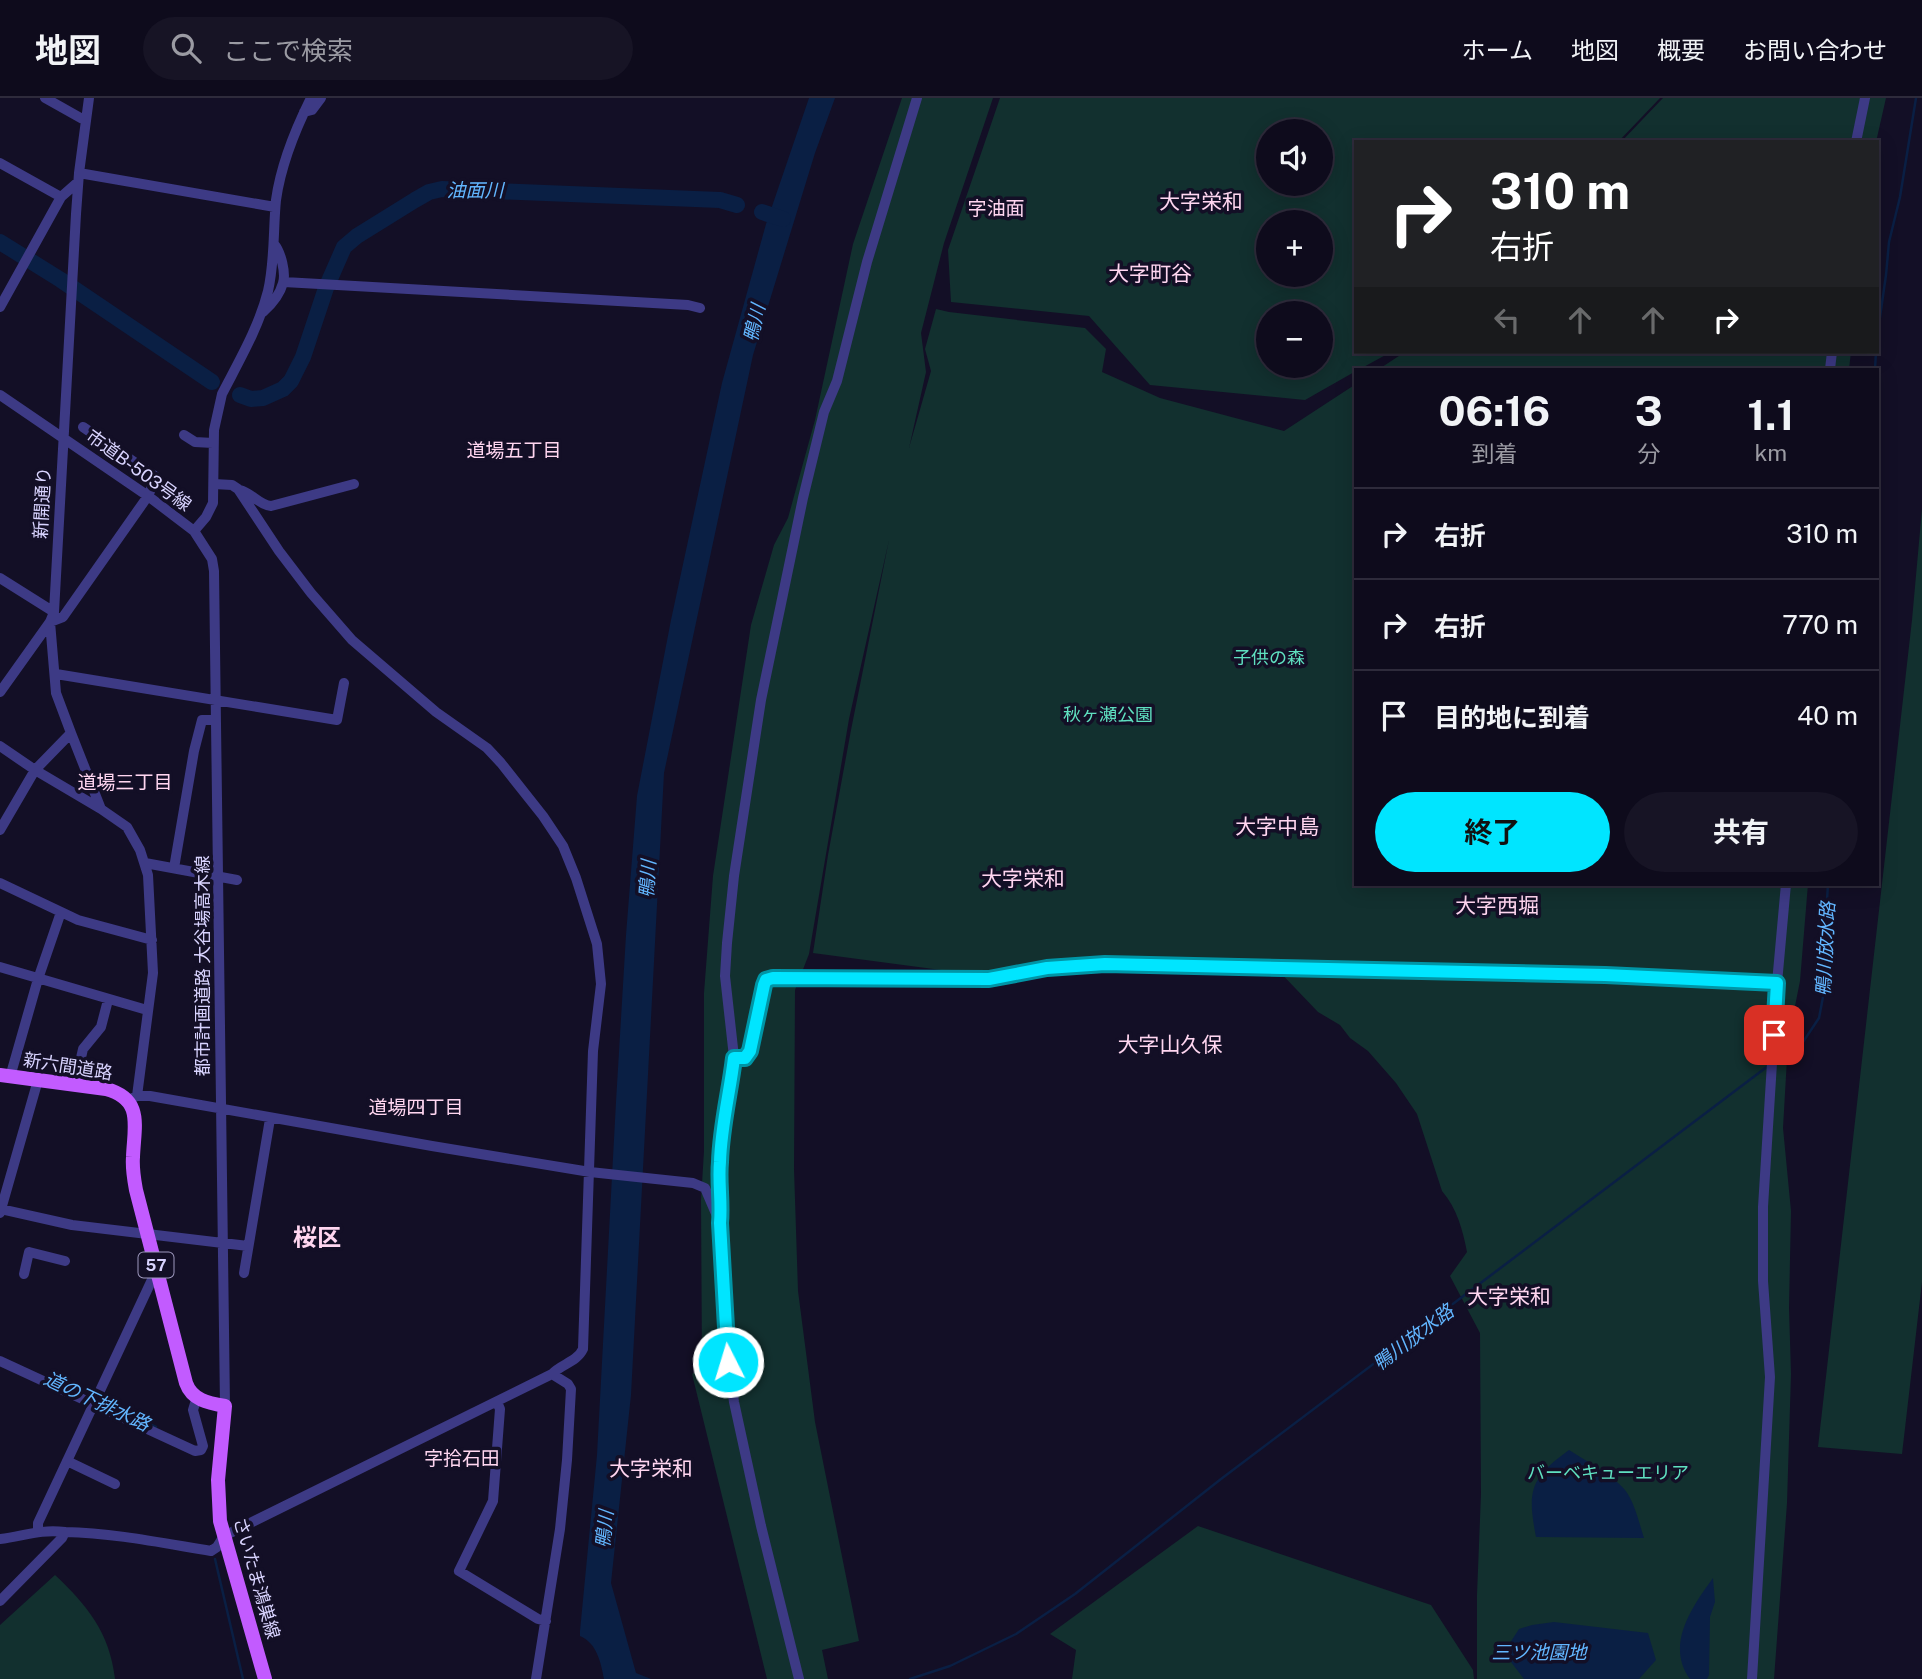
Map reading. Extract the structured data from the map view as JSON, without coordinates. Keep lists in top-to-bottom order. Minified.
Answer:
{"streets":{"main road":["新六間道路","57","さいたま鴻巣線"],"street":["市道B-503号線","新開通り","都市計画道路 大谷場高木線"]},"crossings":[["市道B-503号線","新開通り"],["市道B-503号線","都市計画道路 大谷場高木線"],["都市計画道路 大谷場高木線","さいたま鴻巣線"],["新六間道路","57"]],"districts":["大字栄和","字油面","大字町谷","道場五丁目","道場三丁目","大字中島","大字栄和","大字西堀","大字山久保","道場四丁目","桜区","大字栄和","字拾石田","大字栄和"],"water":["油面川","鴨川","鴨川放水路","道の下排水路","三ツ池園地"],"parks":["子供の森","秋ヶ瀬公園","バーベキューエリア"],"page":{"header":"地図","search":"ここで検索","nav":["ホーム","地図","概要","お問い合わせ"],"map_buttons":["+","−"],"turn":["310 m","右折"],"eta":["06:16","到着","3","分","1.1","km"],"list":[{"name":"右折","value":"310 m"},{"name":"右折","value":"770 m"},{"name":"目的地に到着","value":"40 m"}],"buttons":["終了","共有"]}}
